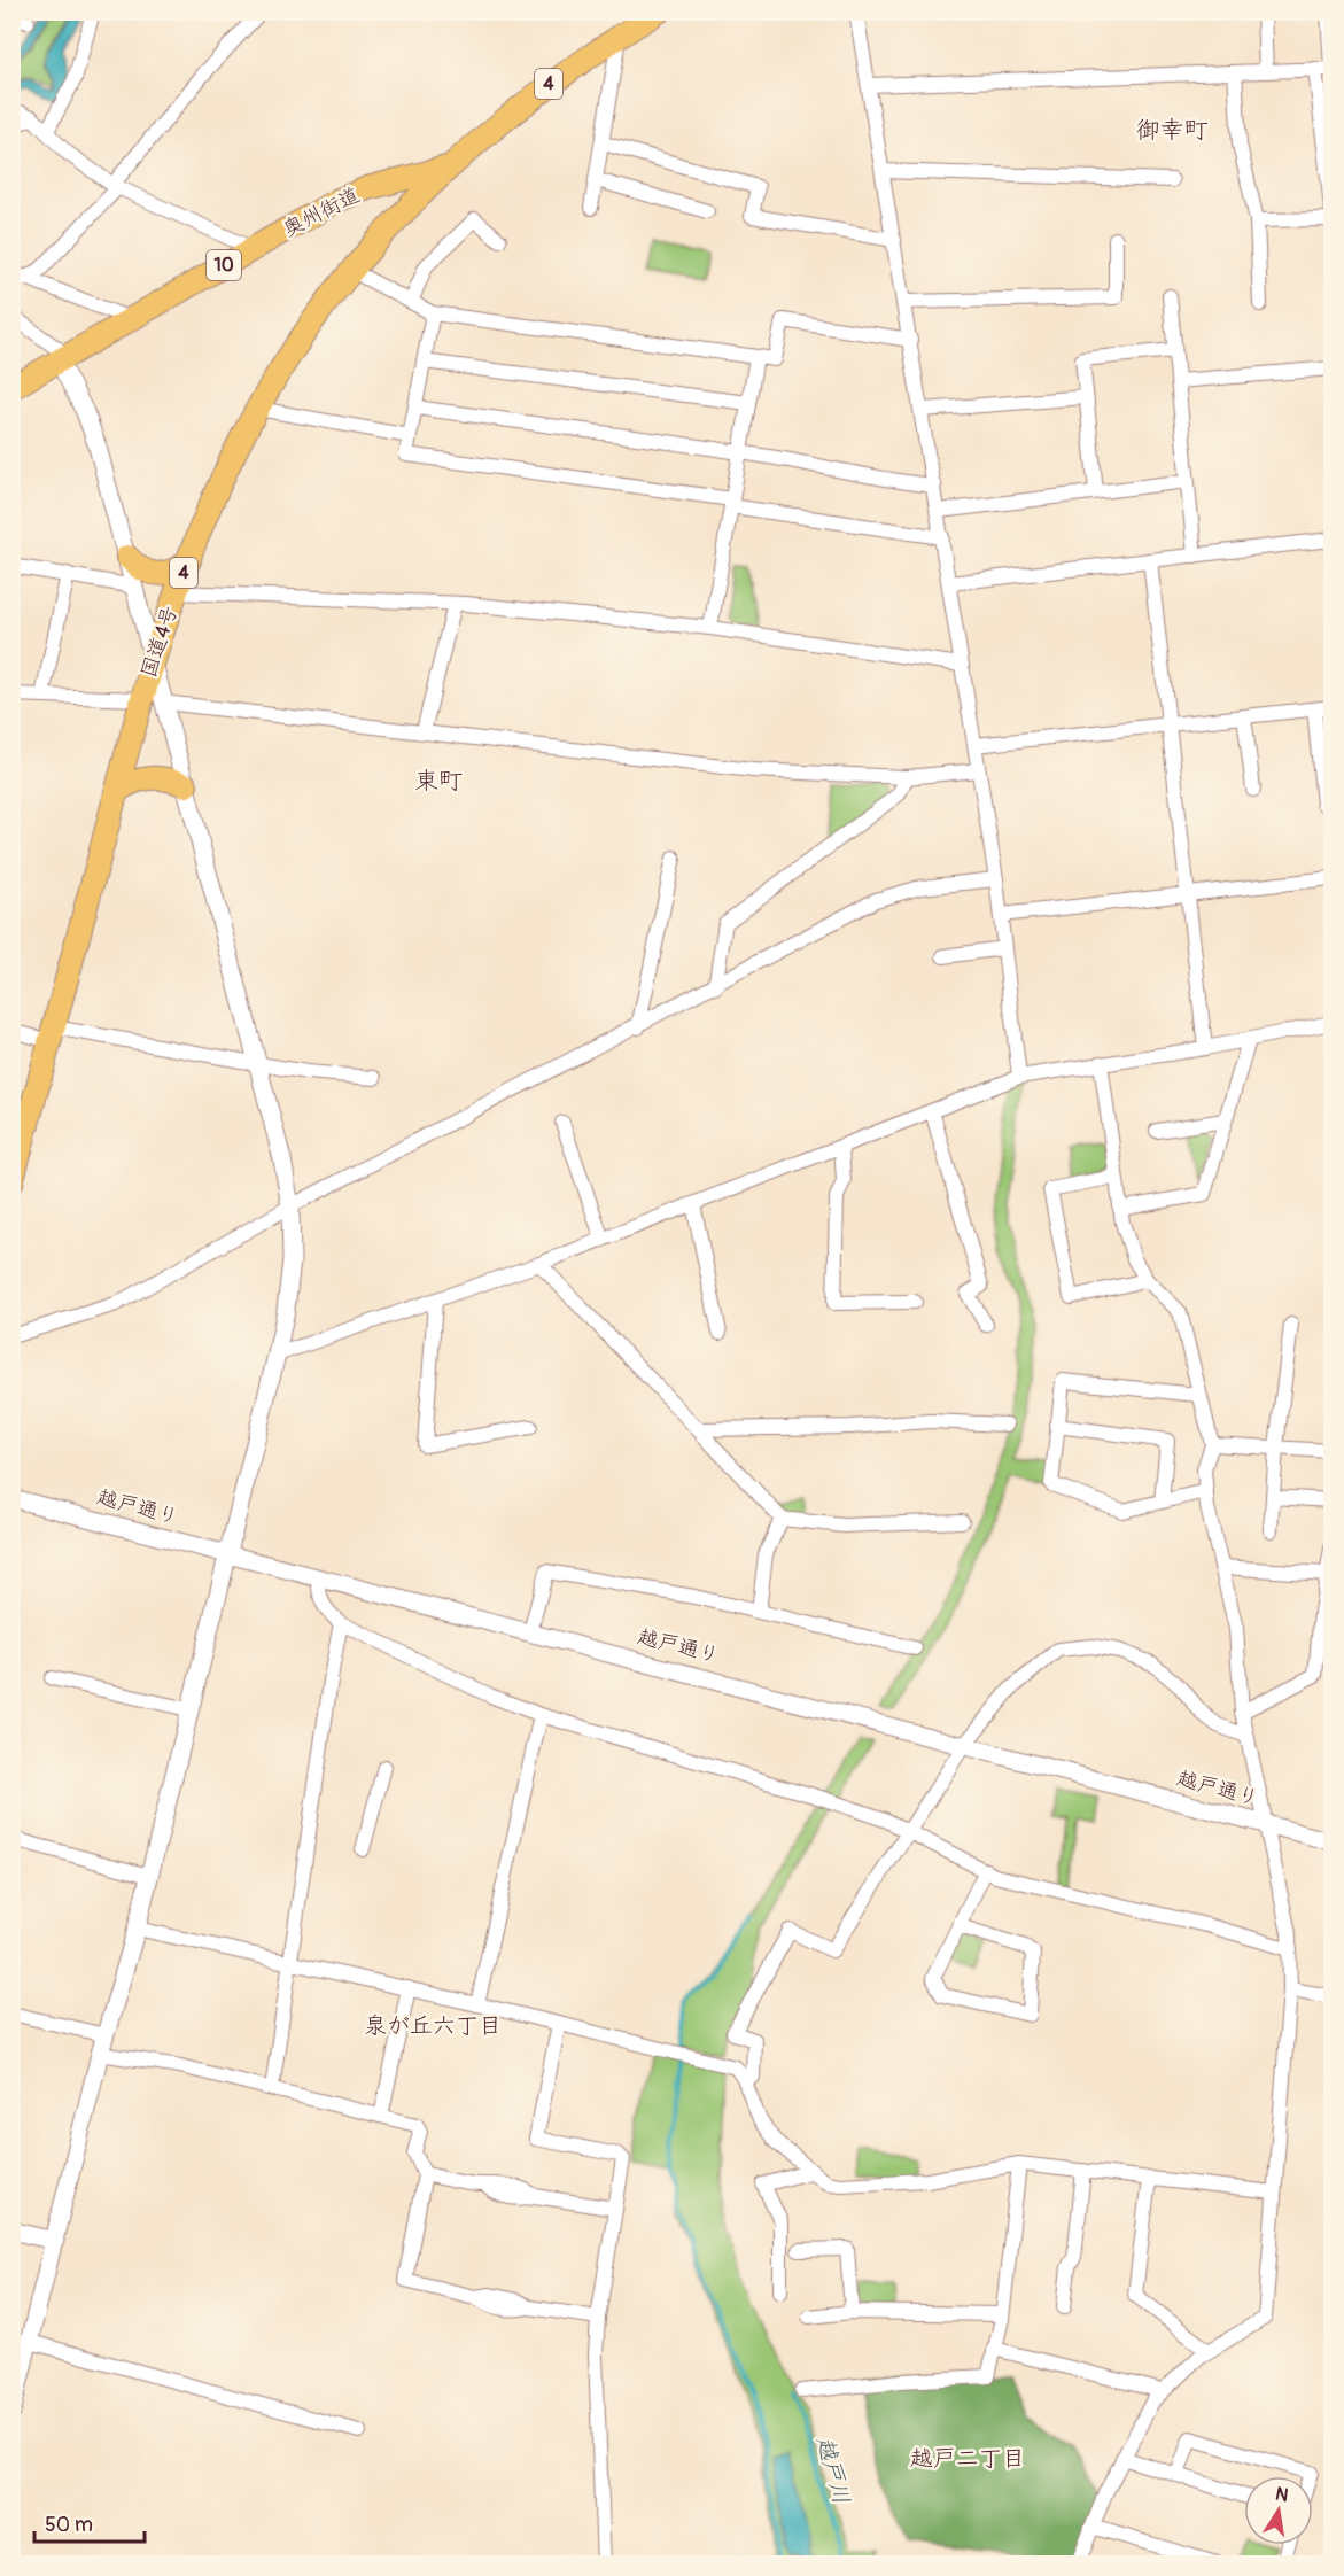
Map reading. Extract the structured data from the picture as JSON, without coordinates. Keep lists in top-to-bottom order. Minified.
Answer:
{"streets":{"main road":["4","奥州街道","10","国道4号"],"street":["越戸通り"]},"crossings":[["奥州街道","国道4号"]],"districts":["御幸町","東町","泉が丘六丁目","越戸二丁目"],"water":["越戸川"],"scale_bar":"50 m","north":"top"}
